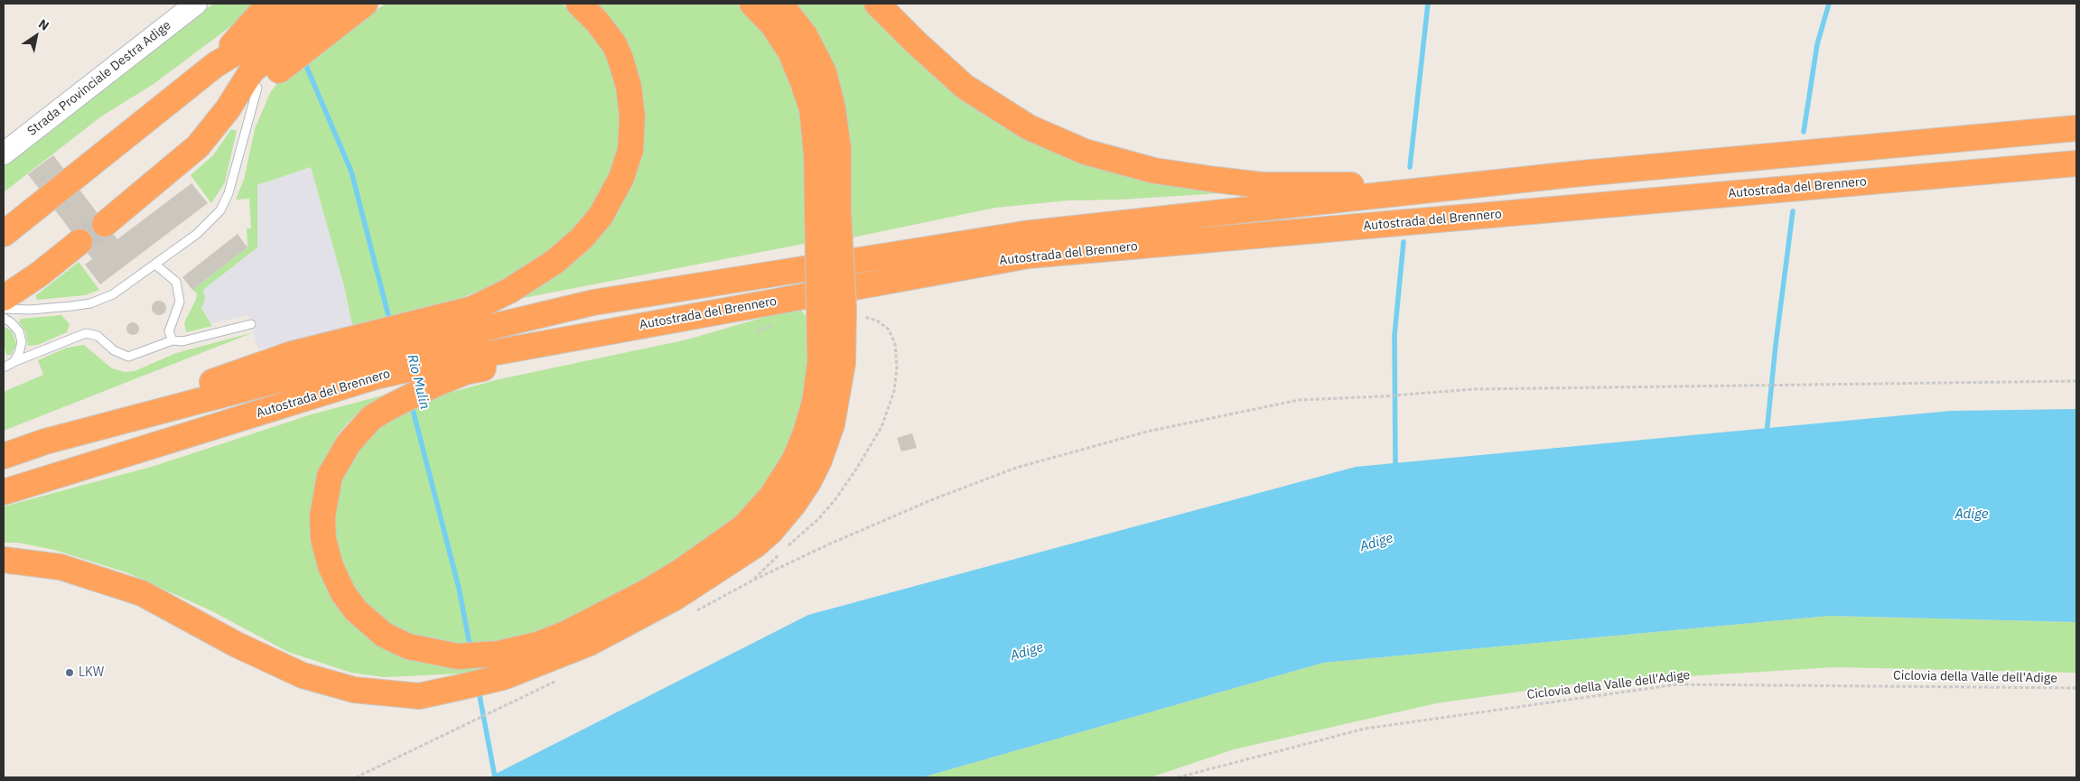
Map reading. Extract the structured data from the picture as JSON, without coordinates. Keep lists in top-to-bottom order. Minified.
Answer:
{"streets":{"highway":["Autostrada del Brennero"],"main road":["Strada Provinciale Destra Adige"],"path":["Ciclovia della Valle dell'Adige"]},"water":["Rio Mulin","Adige"],"places":["LKW"],"north":"top right"}
